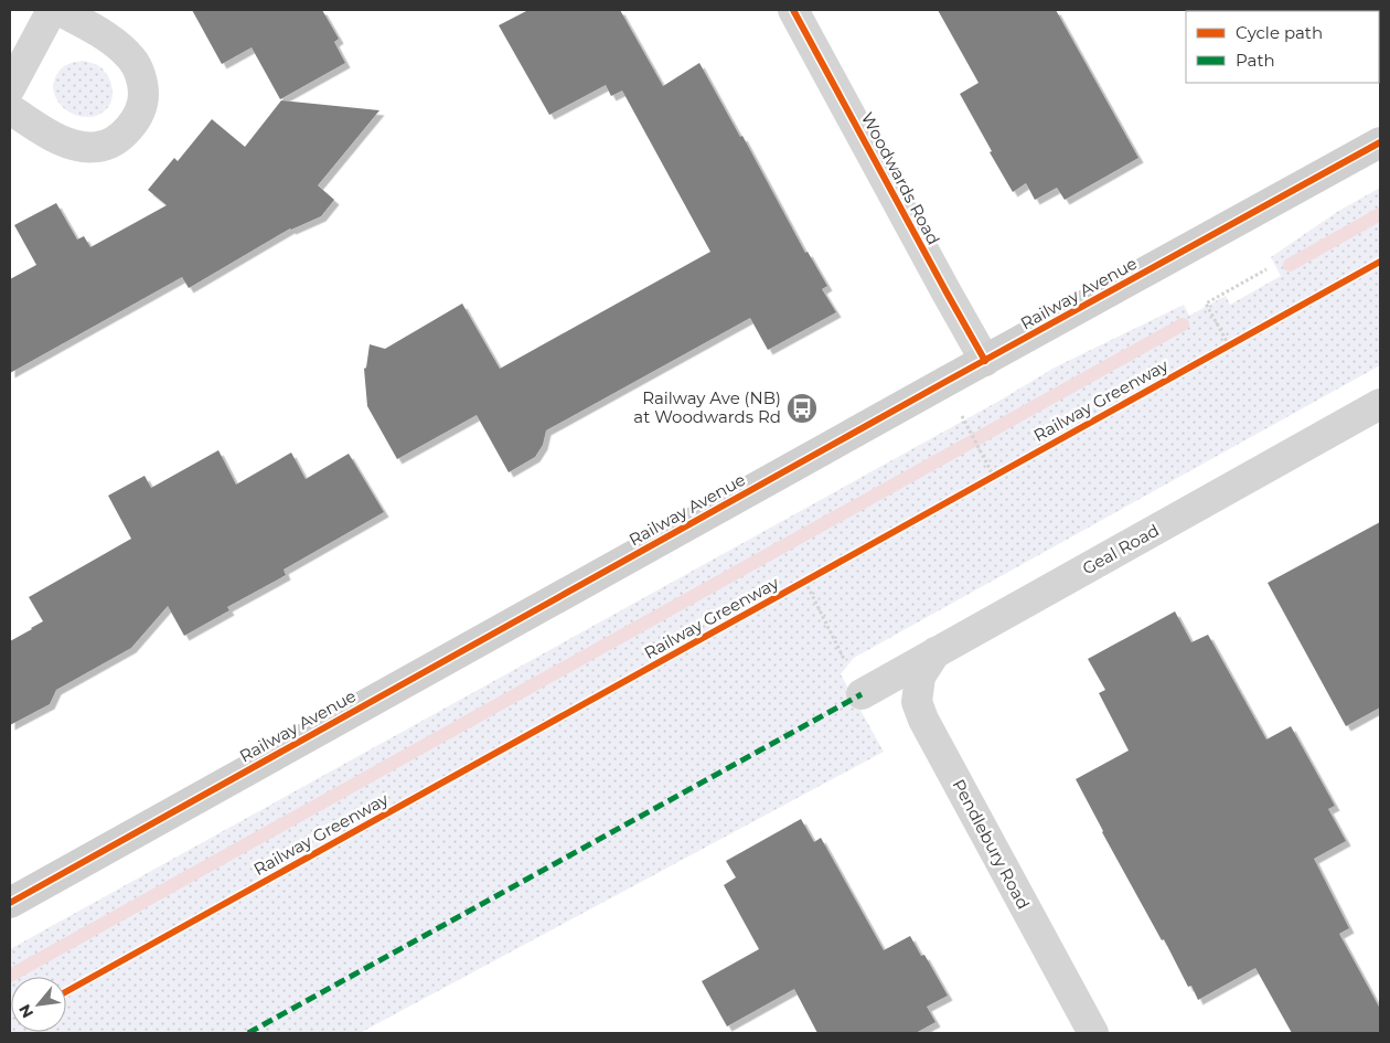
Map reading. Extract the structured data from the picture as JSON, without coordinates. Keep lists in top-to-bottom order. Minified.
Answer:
{"streets":{"main road":["Railway Avenue"],"street":["Woodwards Road","Geal Road","Pendlebury Road"],"cycle path":["Railway Greenway"]},"crossings":[["Woodwards Road","Railway Avenue"],["Geal Road","Pendlebury Road"]],"places":{"bus stop":["Railway Ave (NB) at Woodwards Rd"]},"legend":["Cycle path","Path"],"north":"bottom left"}
